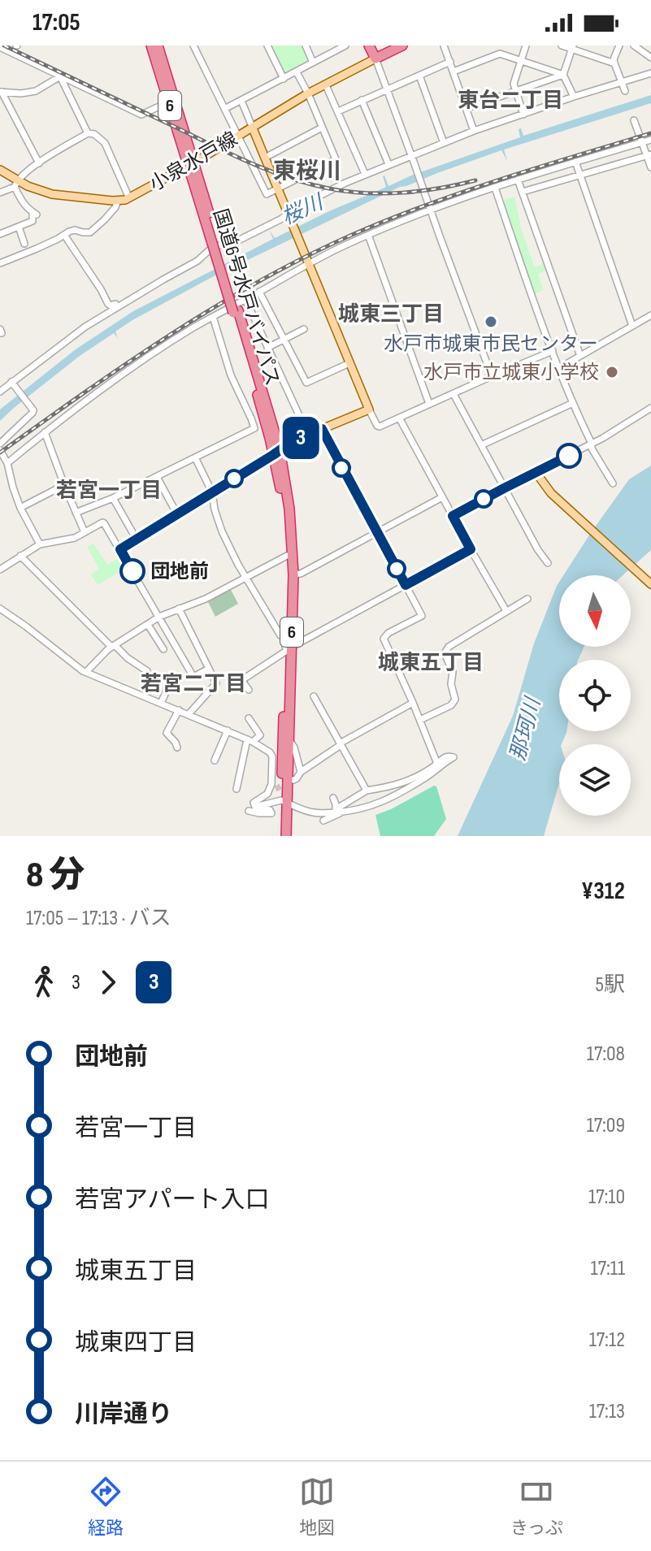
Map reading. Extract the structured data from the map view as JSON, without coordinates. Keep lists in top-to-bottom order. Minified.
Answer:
{"streets":{"highway":["6","国道6号水戸バイパス"],"main road":["小泉水戸線"]},"crossings":[["小泉水戸線","国道6号水戸バイパス"]],"districts":["東台二丁目","東桜川","城東三丁目","若宮一丁目","城東五丁目","若宮二丁目"],"water":["桜川","那珂川"],"places":["水戸市城東市民センター","水戸市立城東小学校","団地前"],"lines":["bus line 3"],"north":"bottom","page":{"status":"17:05","on_map":"3","heading":["8 分","17:05 – 17:13 · バス","¥312"],"legs":["3","3","5駅"],"list":[{"name":"団地前","value":"17:08"},{"name":"若宮一丁目","value":"17:09"},{"name":"若宮アパート入口","value":"17:10"},{"name":"城東五丁目","value":"17:11"},{"name":"城東四丁目","value":"17:12"},{"name":"川岸通り","value":"17:13"}],"tabs":["経路","地図","きっぷ"]}}
